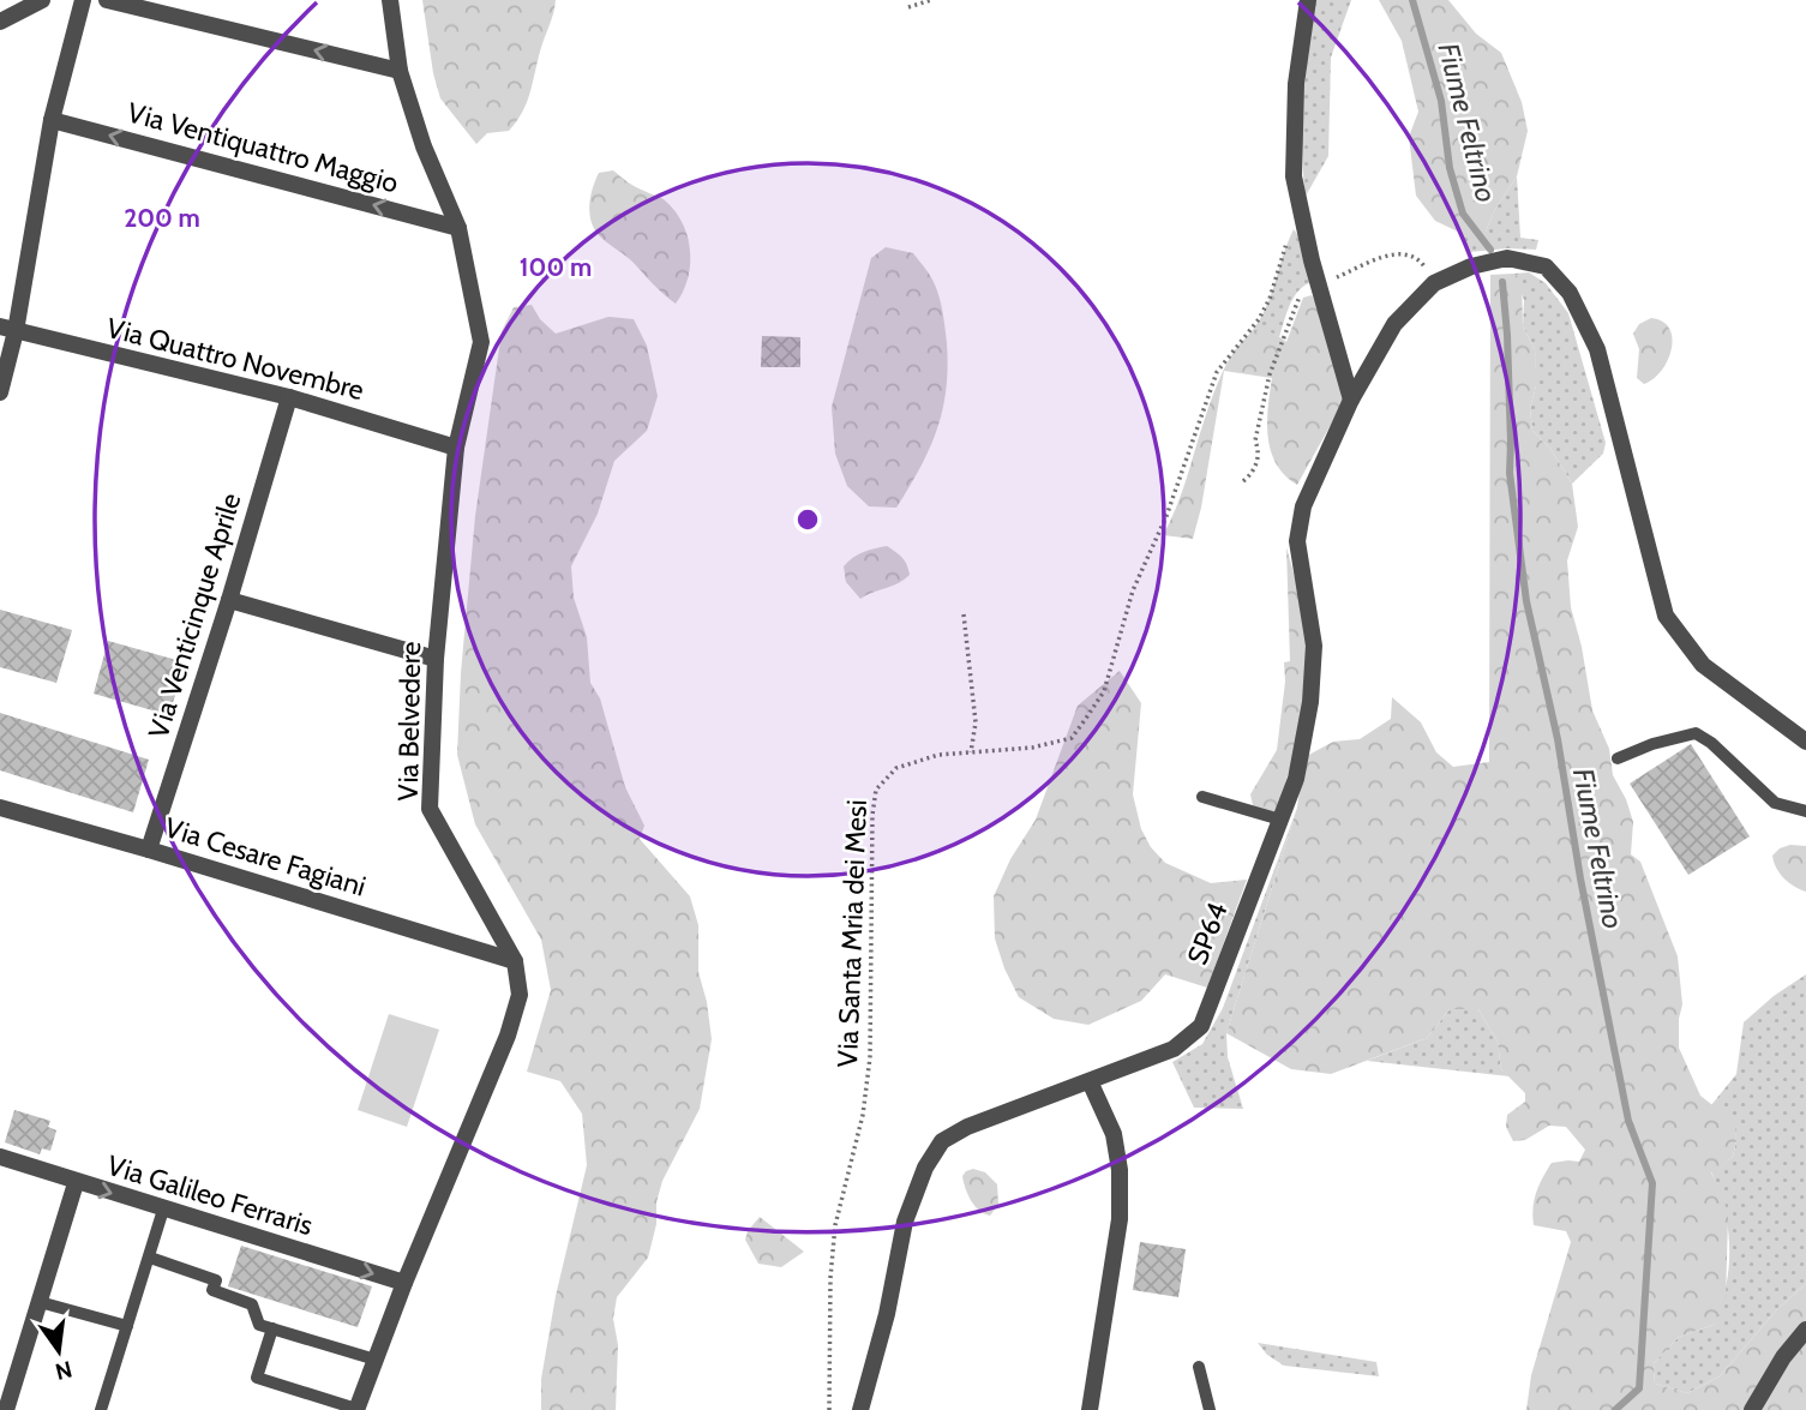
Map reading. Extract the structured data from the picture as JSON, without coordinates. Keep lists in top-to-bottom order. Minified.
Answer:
{"streets":{"street":["Via Ventiquattro Maggio","Via Quattro Novembre","Via Venticinque Aprile","Via Belvedere","Via Cesare Fagiani","SP64","Via Galileo Ferraris"],"path":["Via Santa Mria dei Mesi"]},"crossings":[["Via Ventiquattro Maggio","Via Belvedere"],["Via Quattro Novembre","Via Venticinque Aprile"],["Via Quattro Novembre","Via Belvedere"],["Via Venticinque Aprile","Via Cesare Fagiani"],["Via Belvedere","Via Cesare Fagiani"],["Via Belvedere","Via Galileo Ferraris"]],"one_way":["Via Galileo Ferraris"],"water":["Fiume Feltrino"],"north":"bottom","rings":["200 m","100 m"]}
